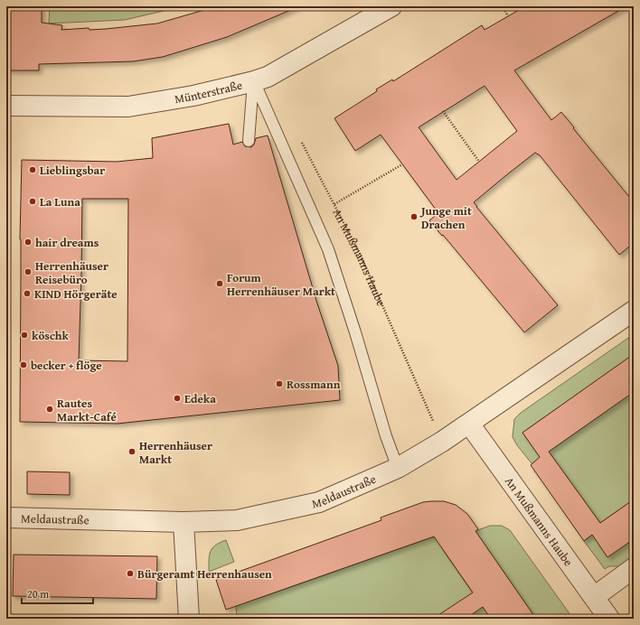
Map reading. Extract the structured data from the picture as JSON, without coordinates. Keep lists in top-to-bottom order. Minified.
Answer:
{"streets":{"street":["Münterstraße","An Mußmanns Haube","Meldaustraße"]},"crossings":[["An Mußmanns Haube","Meldaustraße"]],"places":["Lieblingsbar","La Luna","Junge mit Drachen","hair dreams","Herrenhäuser Reisebüro","Forum Herrenhäuser Markt","KIND Hörgeräte","köschk","becker + flöge","Rossmann","Edeka","Rautes Markt-Café","Herrenhäuser Markt","Bürgeramt Herrenhausen"],"scale_bar":"20 m"}
